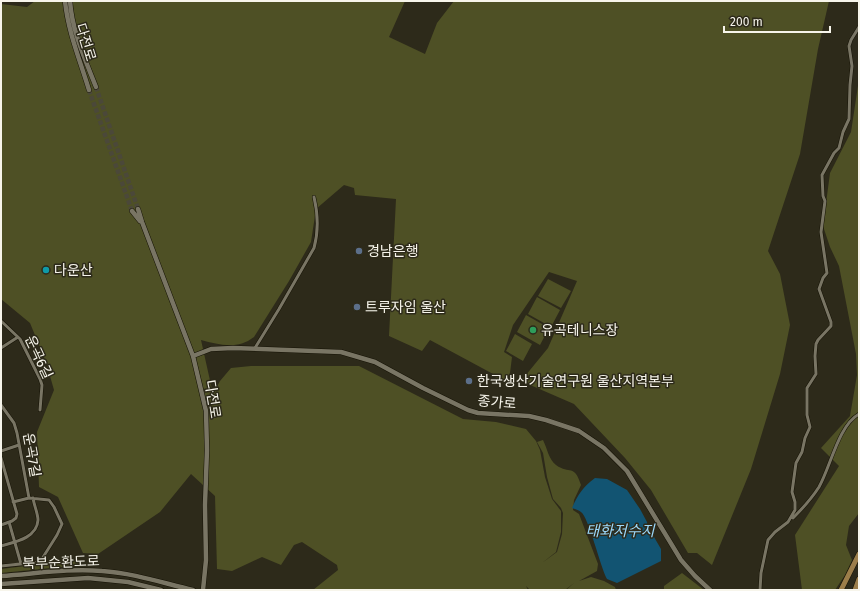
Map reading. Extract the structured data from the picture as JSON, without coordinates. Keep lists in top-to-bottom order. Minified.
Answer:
{"streets":{"main road":["다전로","종가로","북부순환도로"],"street":["운곡6길","운곡7길"]},"crossings":[["다전로","종가로"]],"water":["태화저수지"],"places":["경남은행","다운산","트루자임 울산","유곡테니스장","한국생산기술연구원 울산지역본부"],"scale_bar":"200 m"}
